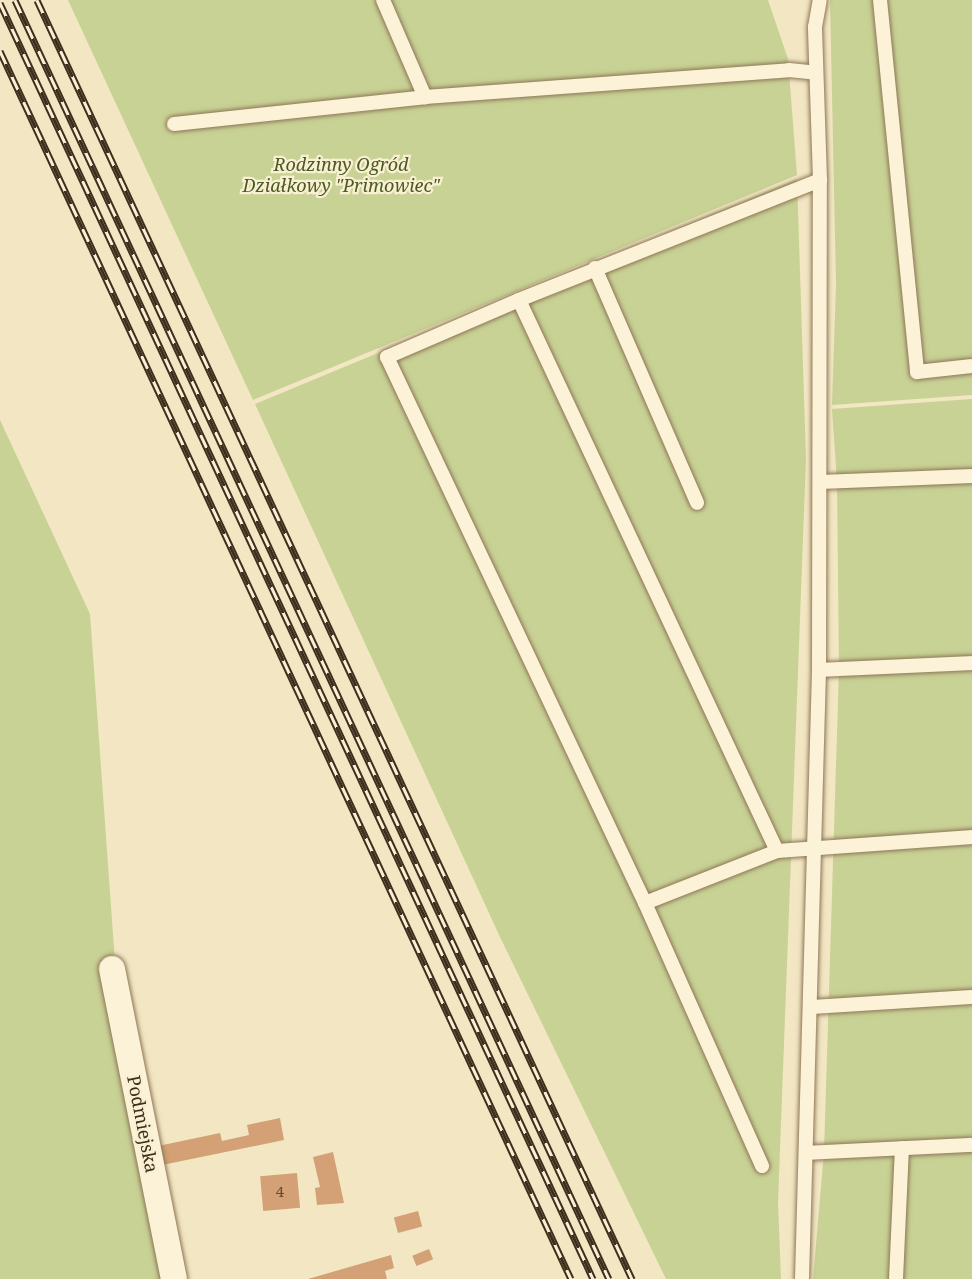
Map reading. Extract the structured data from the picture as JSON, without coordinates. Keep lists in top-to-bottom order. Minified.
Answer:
{"streets":{"street":["Podmiejska"]},"parks":["Rodzinny Ogród Działkowy \"Primowiec\""],"house_numbers":["4"]}
